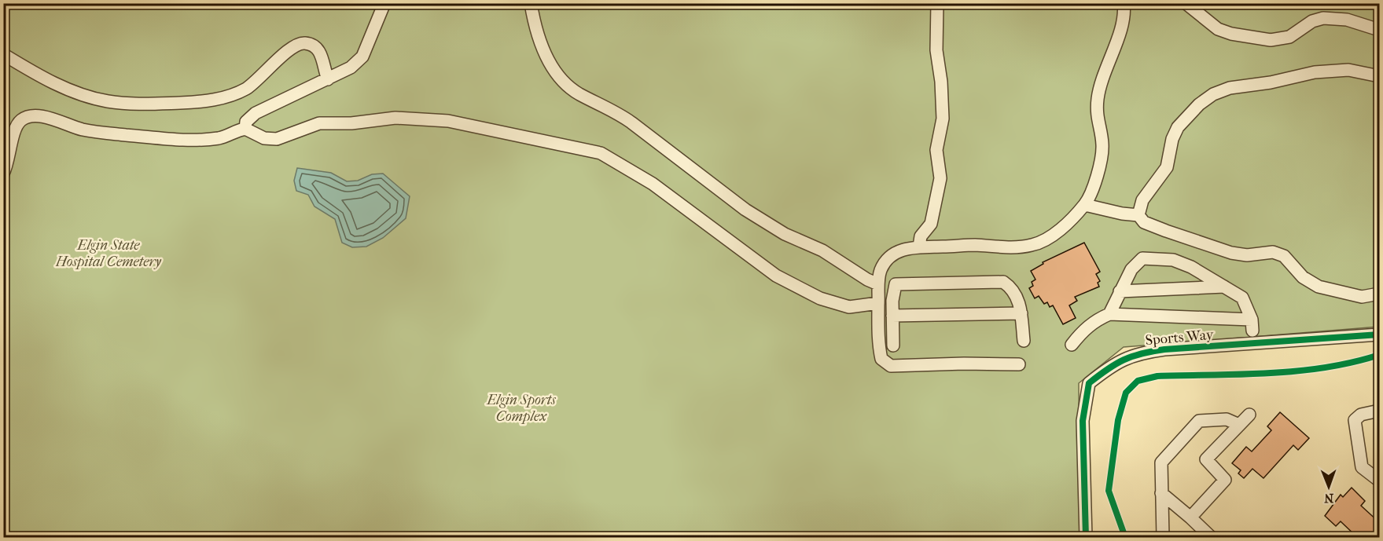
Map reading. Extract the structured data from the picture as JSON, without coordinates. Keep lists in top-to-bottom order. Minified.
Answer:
{"streets":{"street":["Sports Way"]},"parks":["Elgin State Hospital Cemetery","Elgin Sports Complex"],"north":"bottom"}
